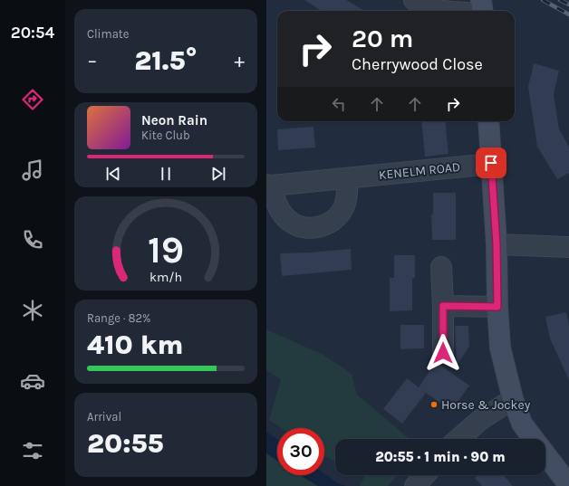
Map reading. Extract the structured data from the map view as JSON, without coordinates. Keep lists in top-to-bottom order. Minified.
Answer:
{"streets":{"street":["KENELM ROAD"]},"places":["Horse & Jockey"],"page":{"tabs":"20:54","tile":["Climate",["Range · 82%","410 km"],["Arrival","20:55"]],"turn":["20 m","Cherrywood Close"],"heat":["−","21.5°","+"],"song":["Neon Rain","Kite Club"],"limit":"30","trip":"20:55 · 1 min · 90 m","gauge":["19","km/h"]}}
